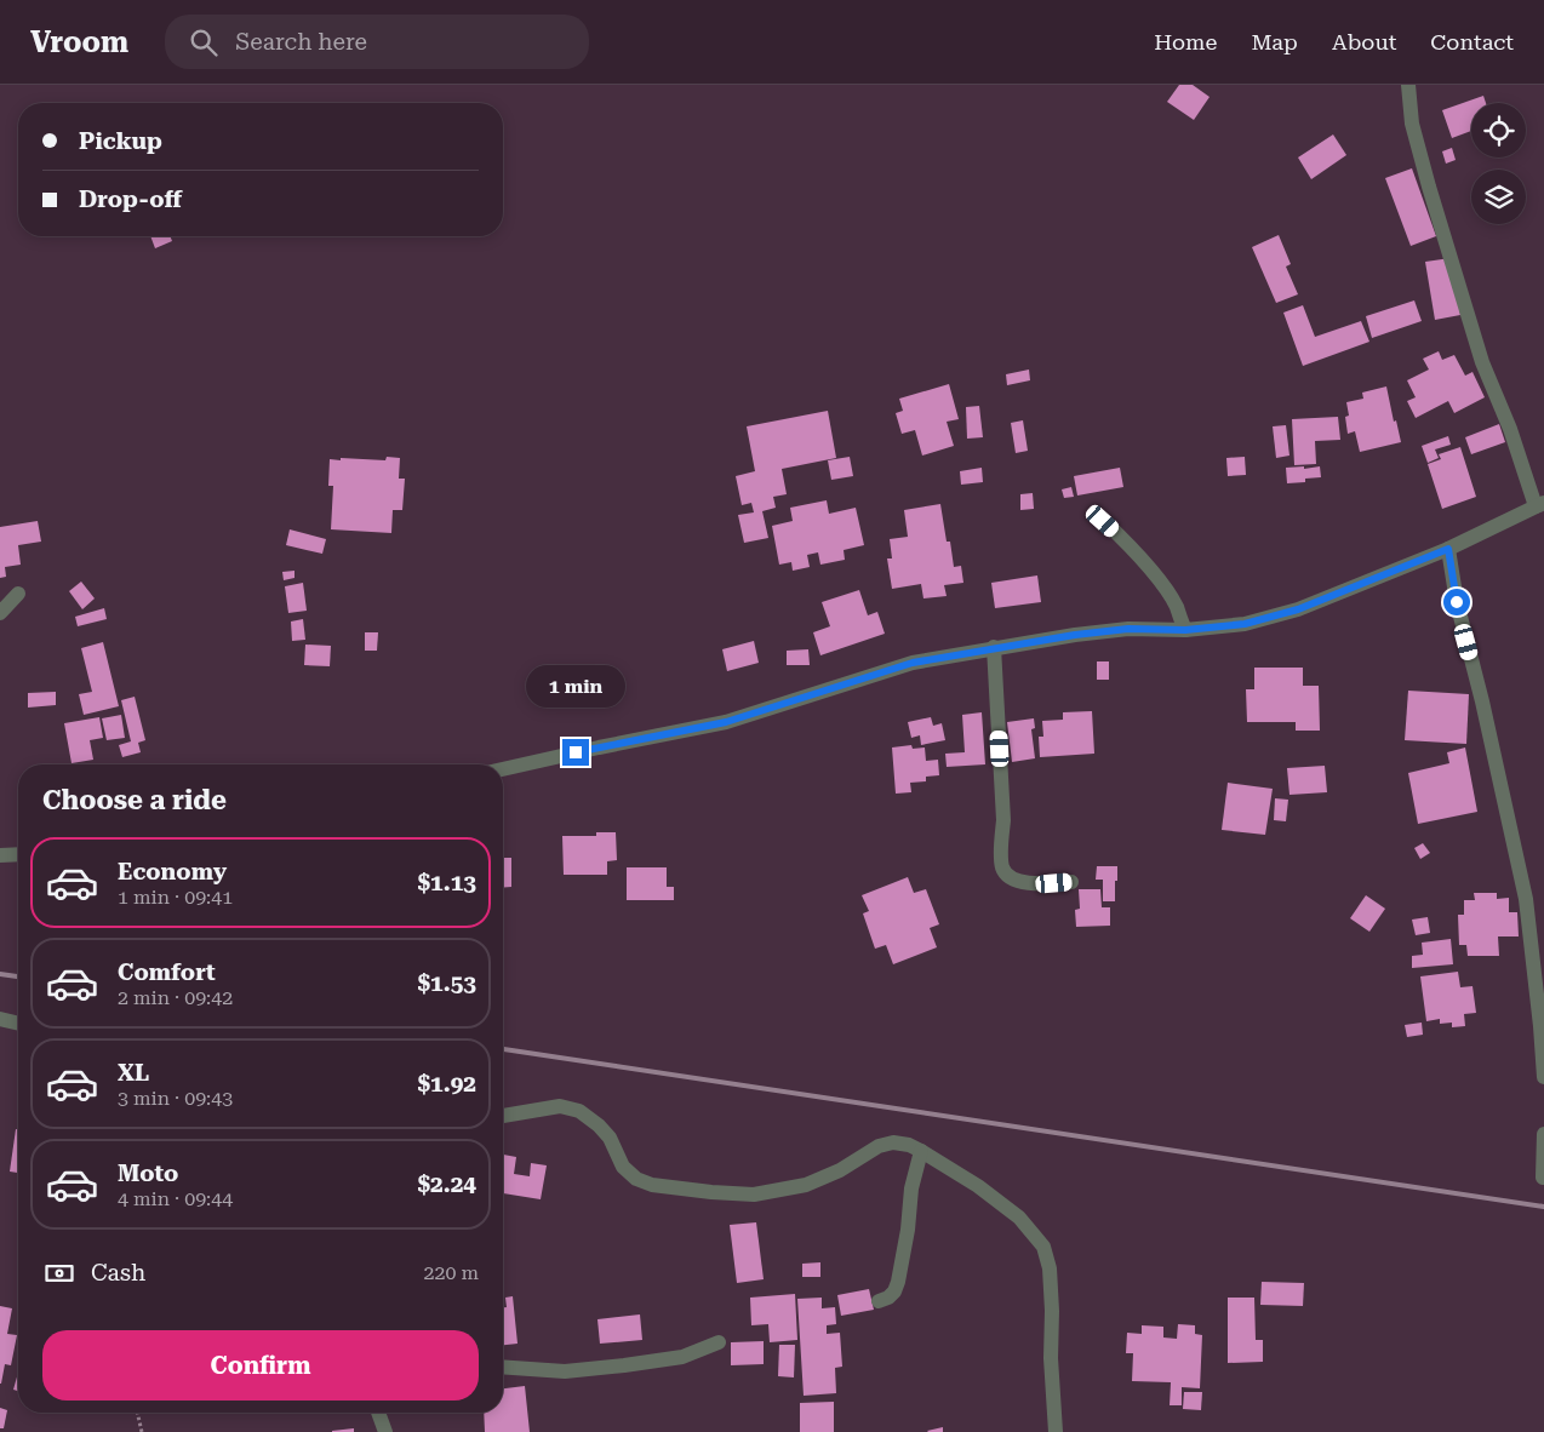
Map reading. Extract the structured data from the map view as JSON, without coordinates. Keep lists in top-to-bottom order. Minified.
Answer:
{"page":{"header":"Vroom","search":"Search here","nav":["Home","Map","About","Contact"],"banner":["Pickup","Drop-off"],"bubble":"1 min","heading":"Choose a ride","list":[{"name":"Economy","note":"1 min · 09:41","value":"$1.13"},{"name":"Comfort","note":"2 min · 09:42","value":"$1.53"},{"name":"XL","note":"3 min · 09:43","value":"$1.92"},{"name":"Moto","note":"4 min · 09:44","value":"$2.24"}],"pay":["Cash","220 m"],"buttons":"Confirm"}}
